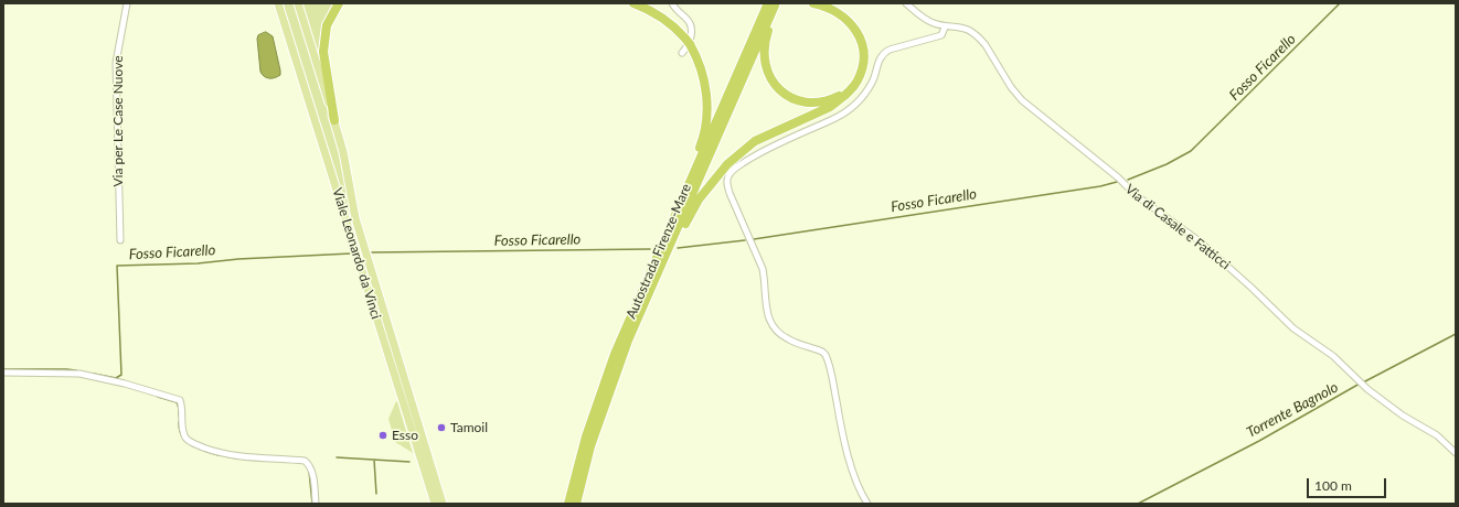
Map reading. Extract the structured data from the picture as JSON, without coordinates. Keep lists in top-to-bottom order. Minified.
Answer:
{"streets":{"highway":["Autostrada Firenze-Mare"],"main road":["Viale Leonardo da Vinci"],"street":["Via per Le Case Nuove","Via di Casale e Fatticci"]},"water":["Fosso Ficarello","Torrente Bagnolo"],"places":["Tamoil","Esso"],"scale_bar":"100 m"}
